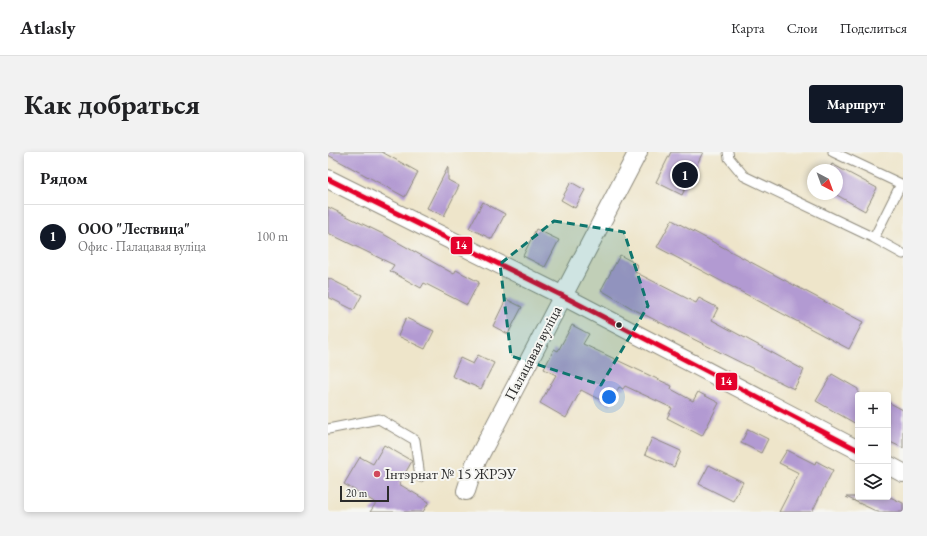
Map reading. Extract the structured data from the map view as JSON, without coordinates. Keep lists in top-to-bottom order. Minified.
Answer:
{"streets":{"street":["Палацавая вуліца"]},"places":["Інтэрнат № 15 ЖРЭУ"],"lines":["transit line 14"],"scale_bar":"20 m","north":"bottom right","page":{"header":"Atlasly","nav":["Карта","Слои","Поделиться"],"buttons":"Маршрут","title":"Как добраться","heading":"Рядом","pins":"1","list":[{"mark":"1","name":"ООО \"Лествица\"","note":"Офис · Палацавая вуліца","value":"100 m"}],"map_buttons":["+","−"],"scale":"20 m"}}
